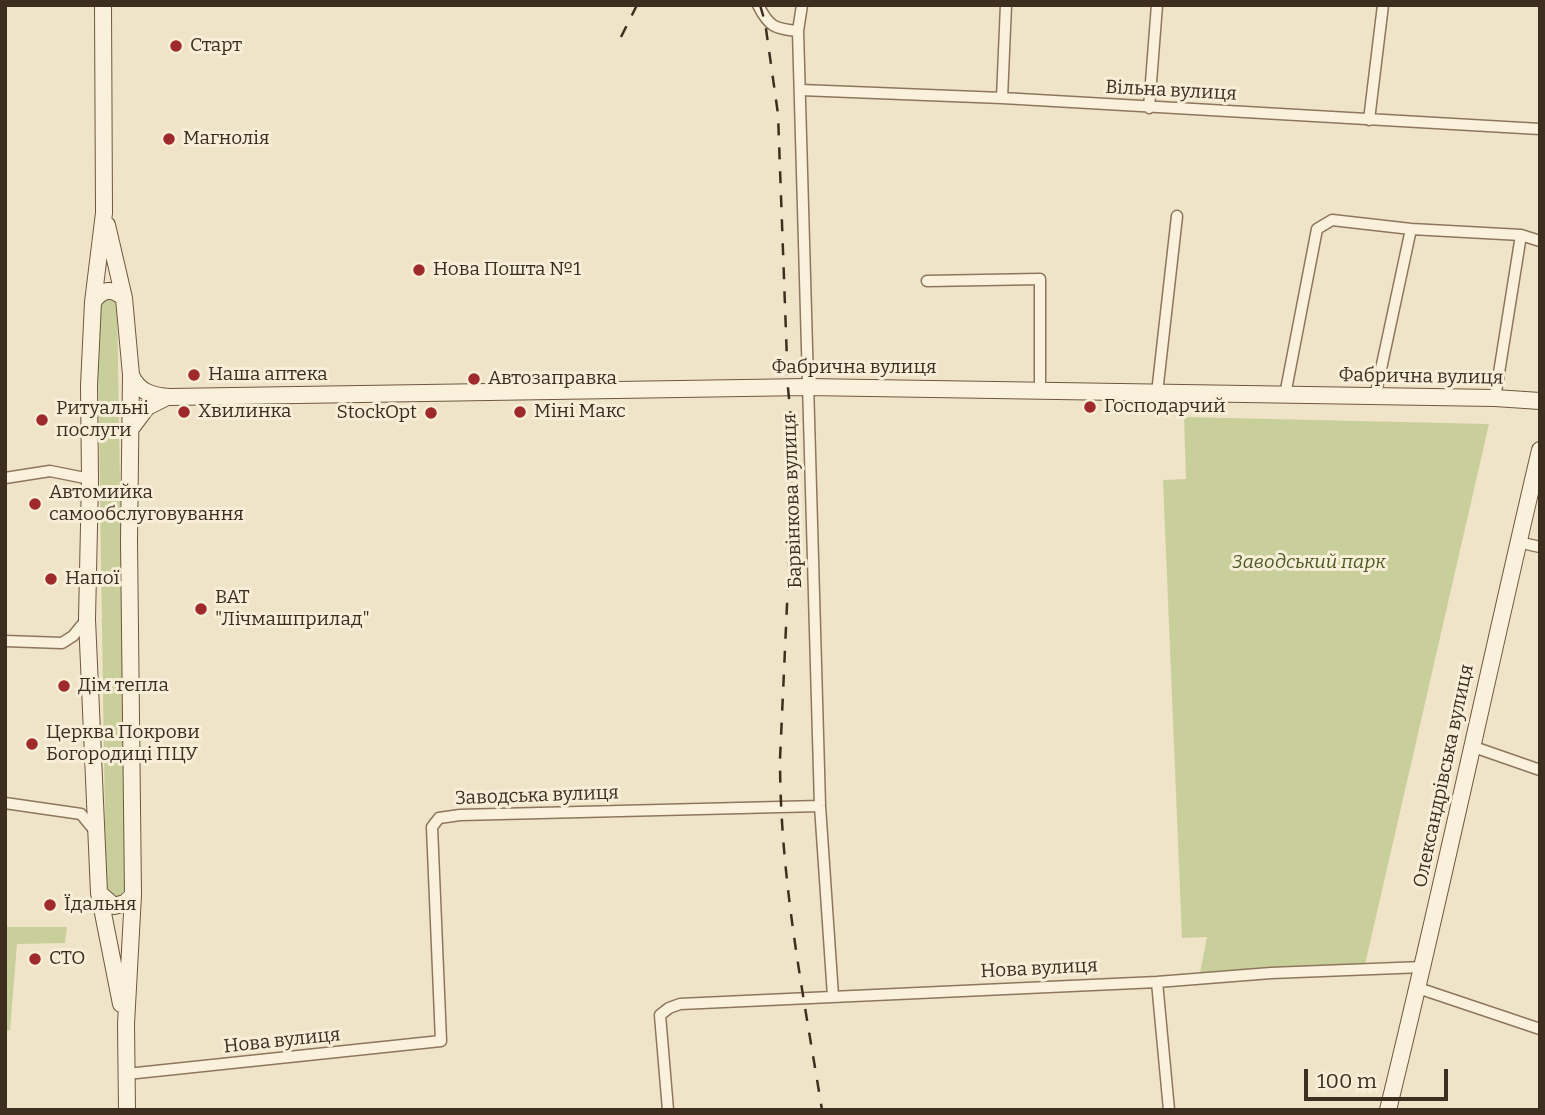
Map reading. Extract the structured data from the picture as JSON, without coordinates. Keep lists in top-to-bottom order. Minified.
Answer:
{"streets":{"main road":["Фабрична вулиця","Олександрівська вулиця"],"street":["Вільна вулиця","Барвінкова вулиця","Заводська вулиця","Нова вулиця"]},"crossings":[["Вільна вулиця","Барвінкова вулиця"],["Фабрична вулиця","Барвінкова вулиця"],["Барвінкова вулиця","Заводська вулиця"],["Барвінкова вулиця","Нова вулиця"],["Олександрівська вулиця","Нова вулиця"],["Заводська вулиця","Нова вулиця"]],"parks":["Заводський парк"],"places":["Старт","Магнолія","Нова Пошта №1","Наша аптека","Автозаправка","Господарчий","Хвилинка","Міні Макс","StockOpt","Ритуальні послуги","Автомийка самообслуговування","Напої","ВАТ \"Лічмашприлад\"","Дім тепла","Церква Покрови Богородиці ПЦУ","Їдальня","СТО"],"scale_bar":"100 m"}
